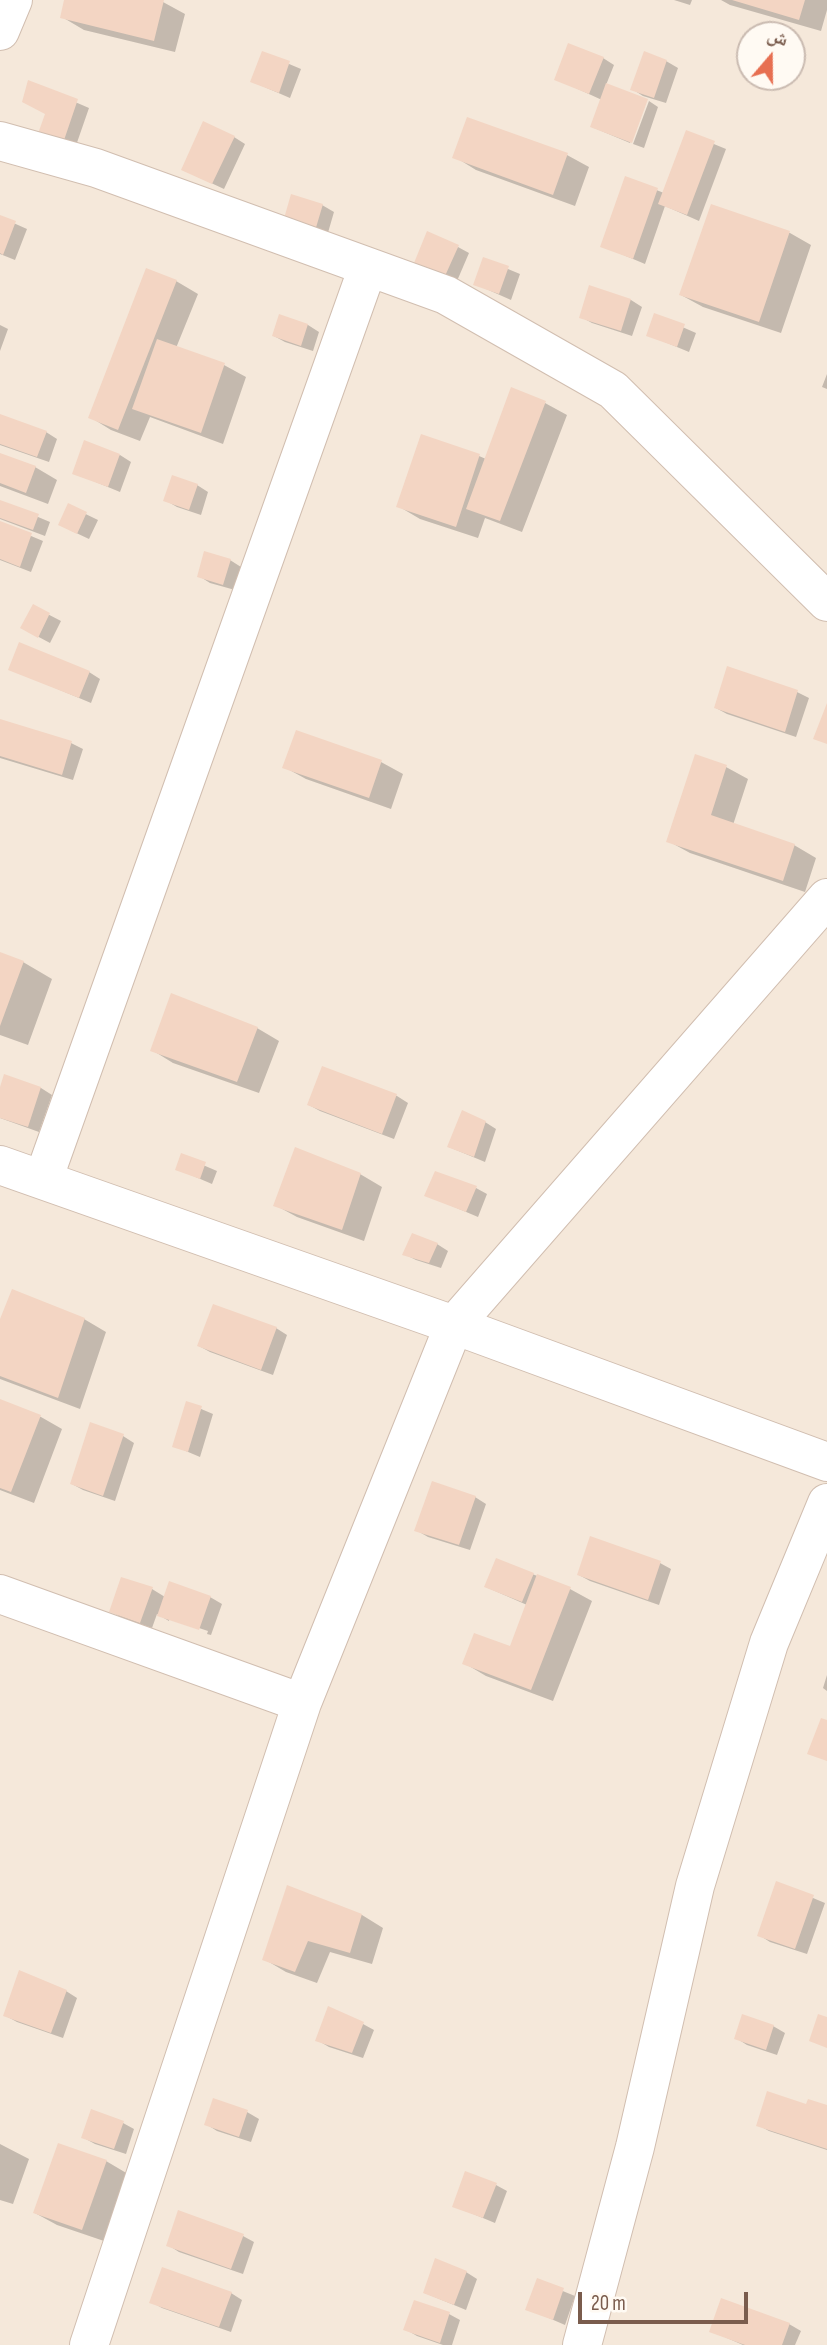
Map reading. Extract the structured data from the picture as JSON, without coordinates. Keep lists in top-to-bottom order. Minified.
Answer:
{"scale_bar":"20 m","north":"top"}
